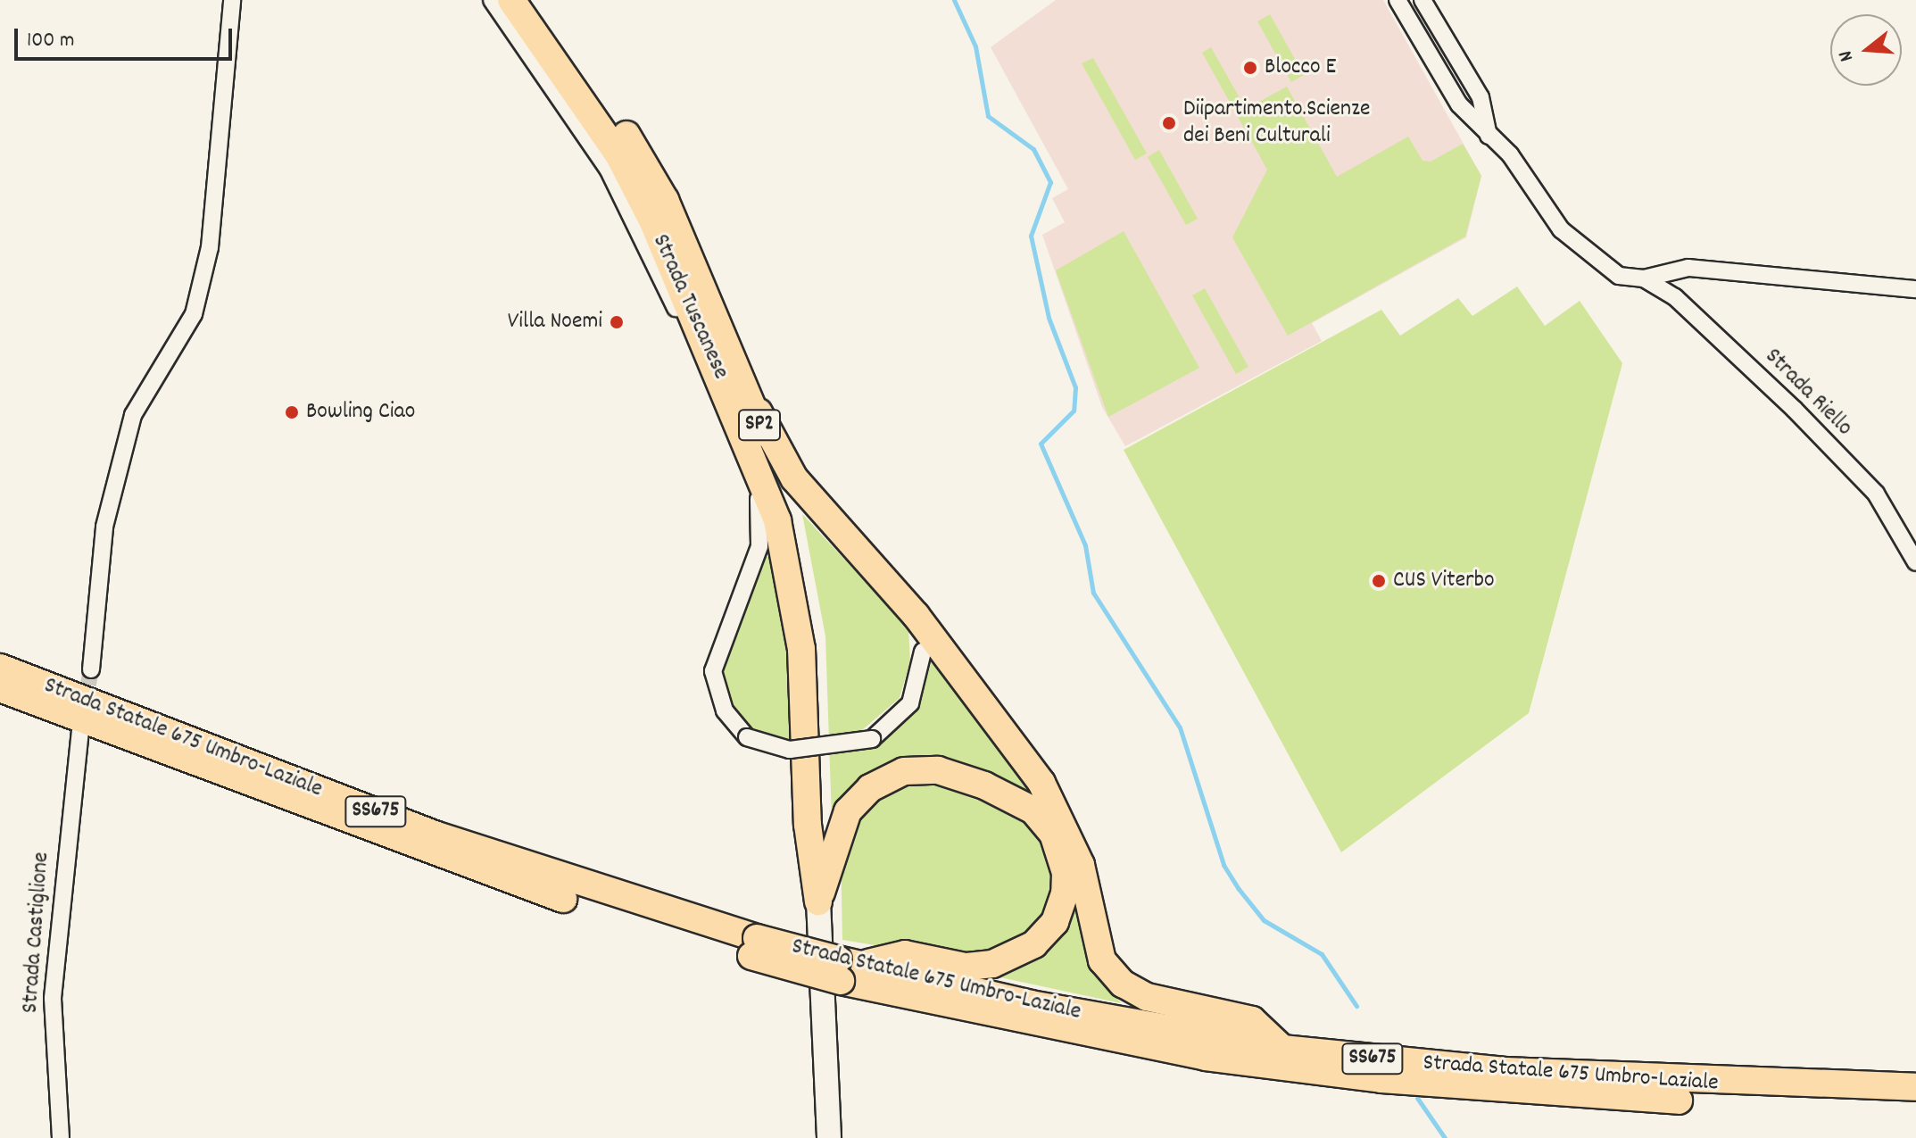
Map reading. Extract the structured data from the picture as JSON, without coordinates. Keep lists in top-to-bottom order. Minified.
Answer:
{"streets":{"highway":["Strada Tuscanese","SP2","Strada Statale 675 Umbro-Laziale","SS675"],"street":["Strada Riello","Strada Castiglione"]},"places":["Blocco E","Diipartimento.Scienze dei Beni Culturali","Villa Noemi","Bowling Ciao","CUS Viterbo"],"scale_bar":"100 m","north":"left"}
